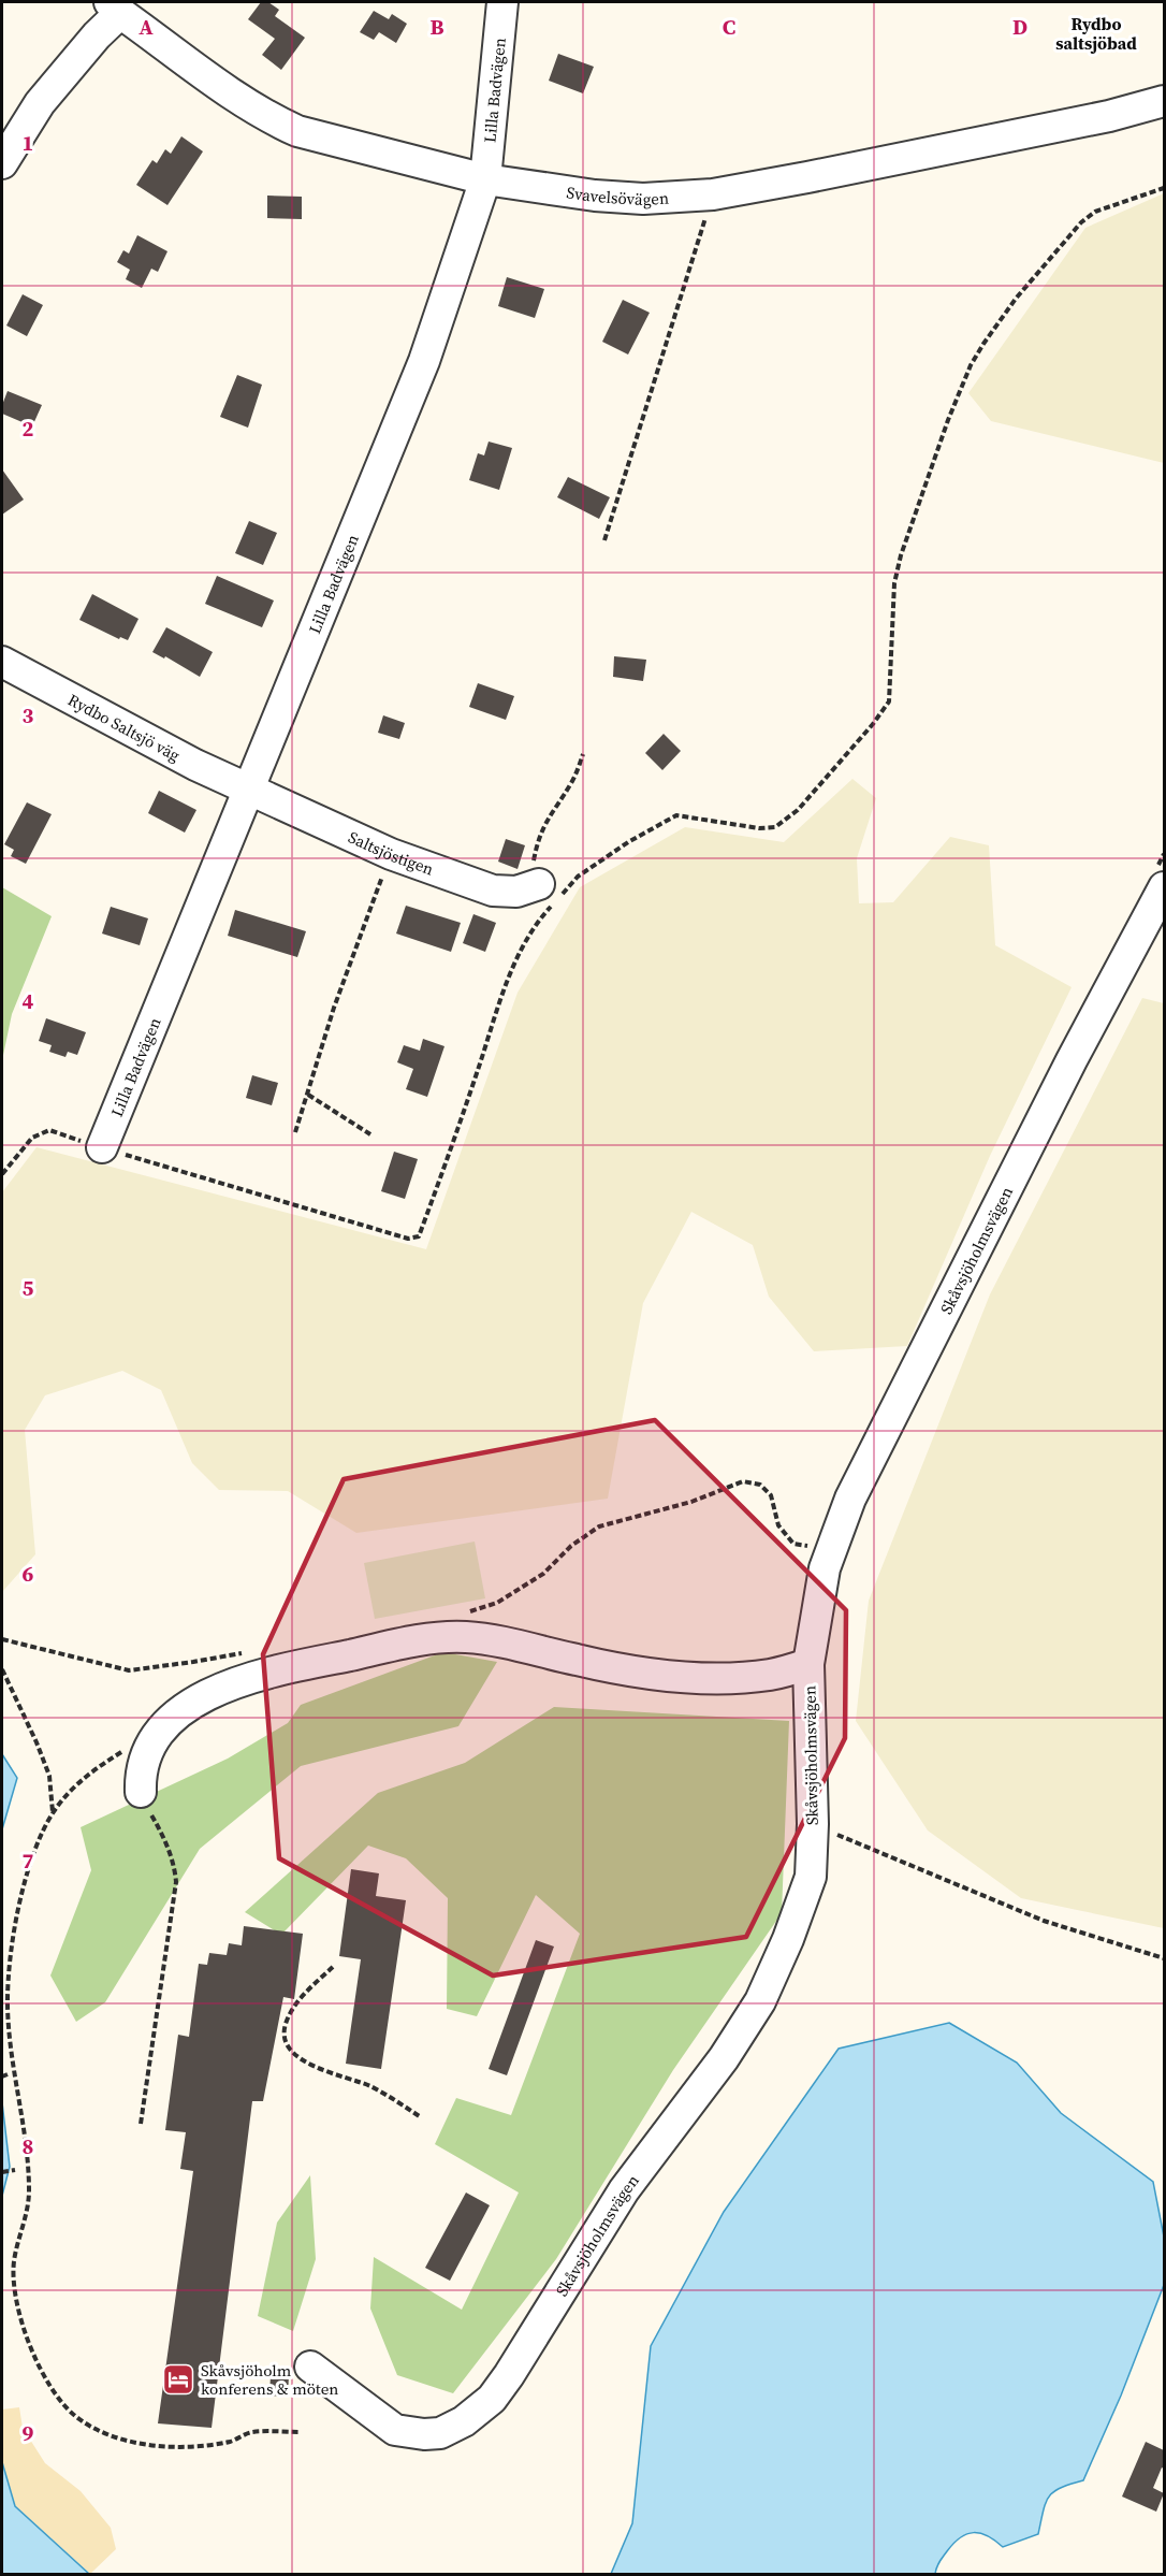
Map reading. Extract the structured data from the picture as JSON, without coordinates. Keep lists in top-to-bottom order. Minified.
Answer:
{"streets":{"street":["Lilla Badvägen","Svavelsövägen","Rydbo Saltsjö väg","Saltsjöstigen","Skåvsjöholmsvägen"]},"crossings":[["Lilla Badvägen","Svavelsövägen"],["Lilla Badvägen","Rydbo Saltsjö väg"],["Lilla Badvägen","Saltsjöstigen"],["Rydbo Saltsjö väg","Saltsjöstigen"]],"districts":["Rydbo saltsjöbad"],"places":{"hotel":["Skåvsjöholm konferens & möten"]},"grid":{"columns":["A","B","C","D"],"rows":["1","2","3","4","5","6","7","8","9"]}}
